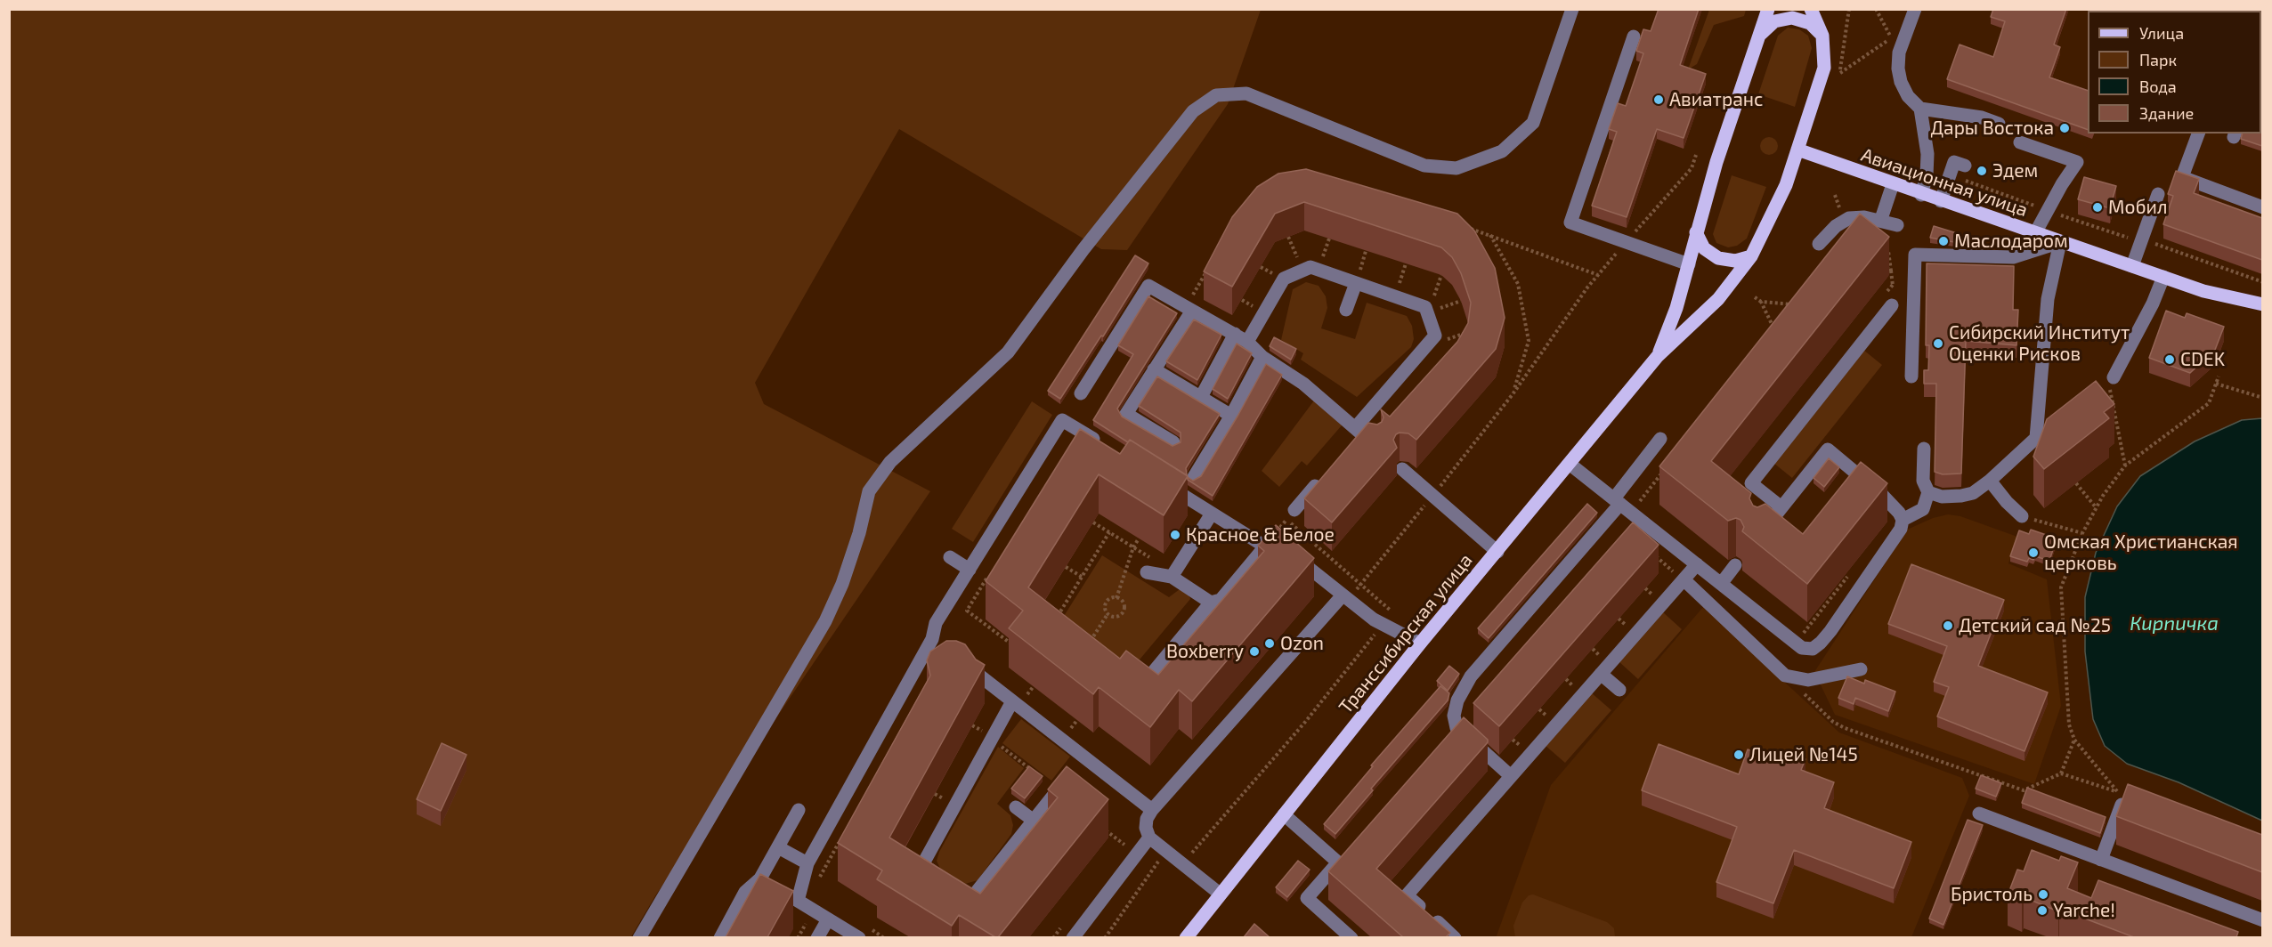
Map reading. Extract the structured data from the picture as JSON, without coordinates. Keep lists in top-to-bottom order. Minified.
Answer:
{"streets":{"main road":["Авиационная улица","Транссибирская улица"]},"water":["Кирпичка"],"places":["Авиатранс","Дары Востока","Эдем","Мобил","Маслодаром","Сибирский Институт Оценки Рисков","CDEK","Красное & Белое","Омская Христианская церковь","Детский сад №25","Ozon","Boxberry","Лицей №145","Бристоль","Yarche!"],"legend":["Улица","Парк","Вода","Здание"]}
